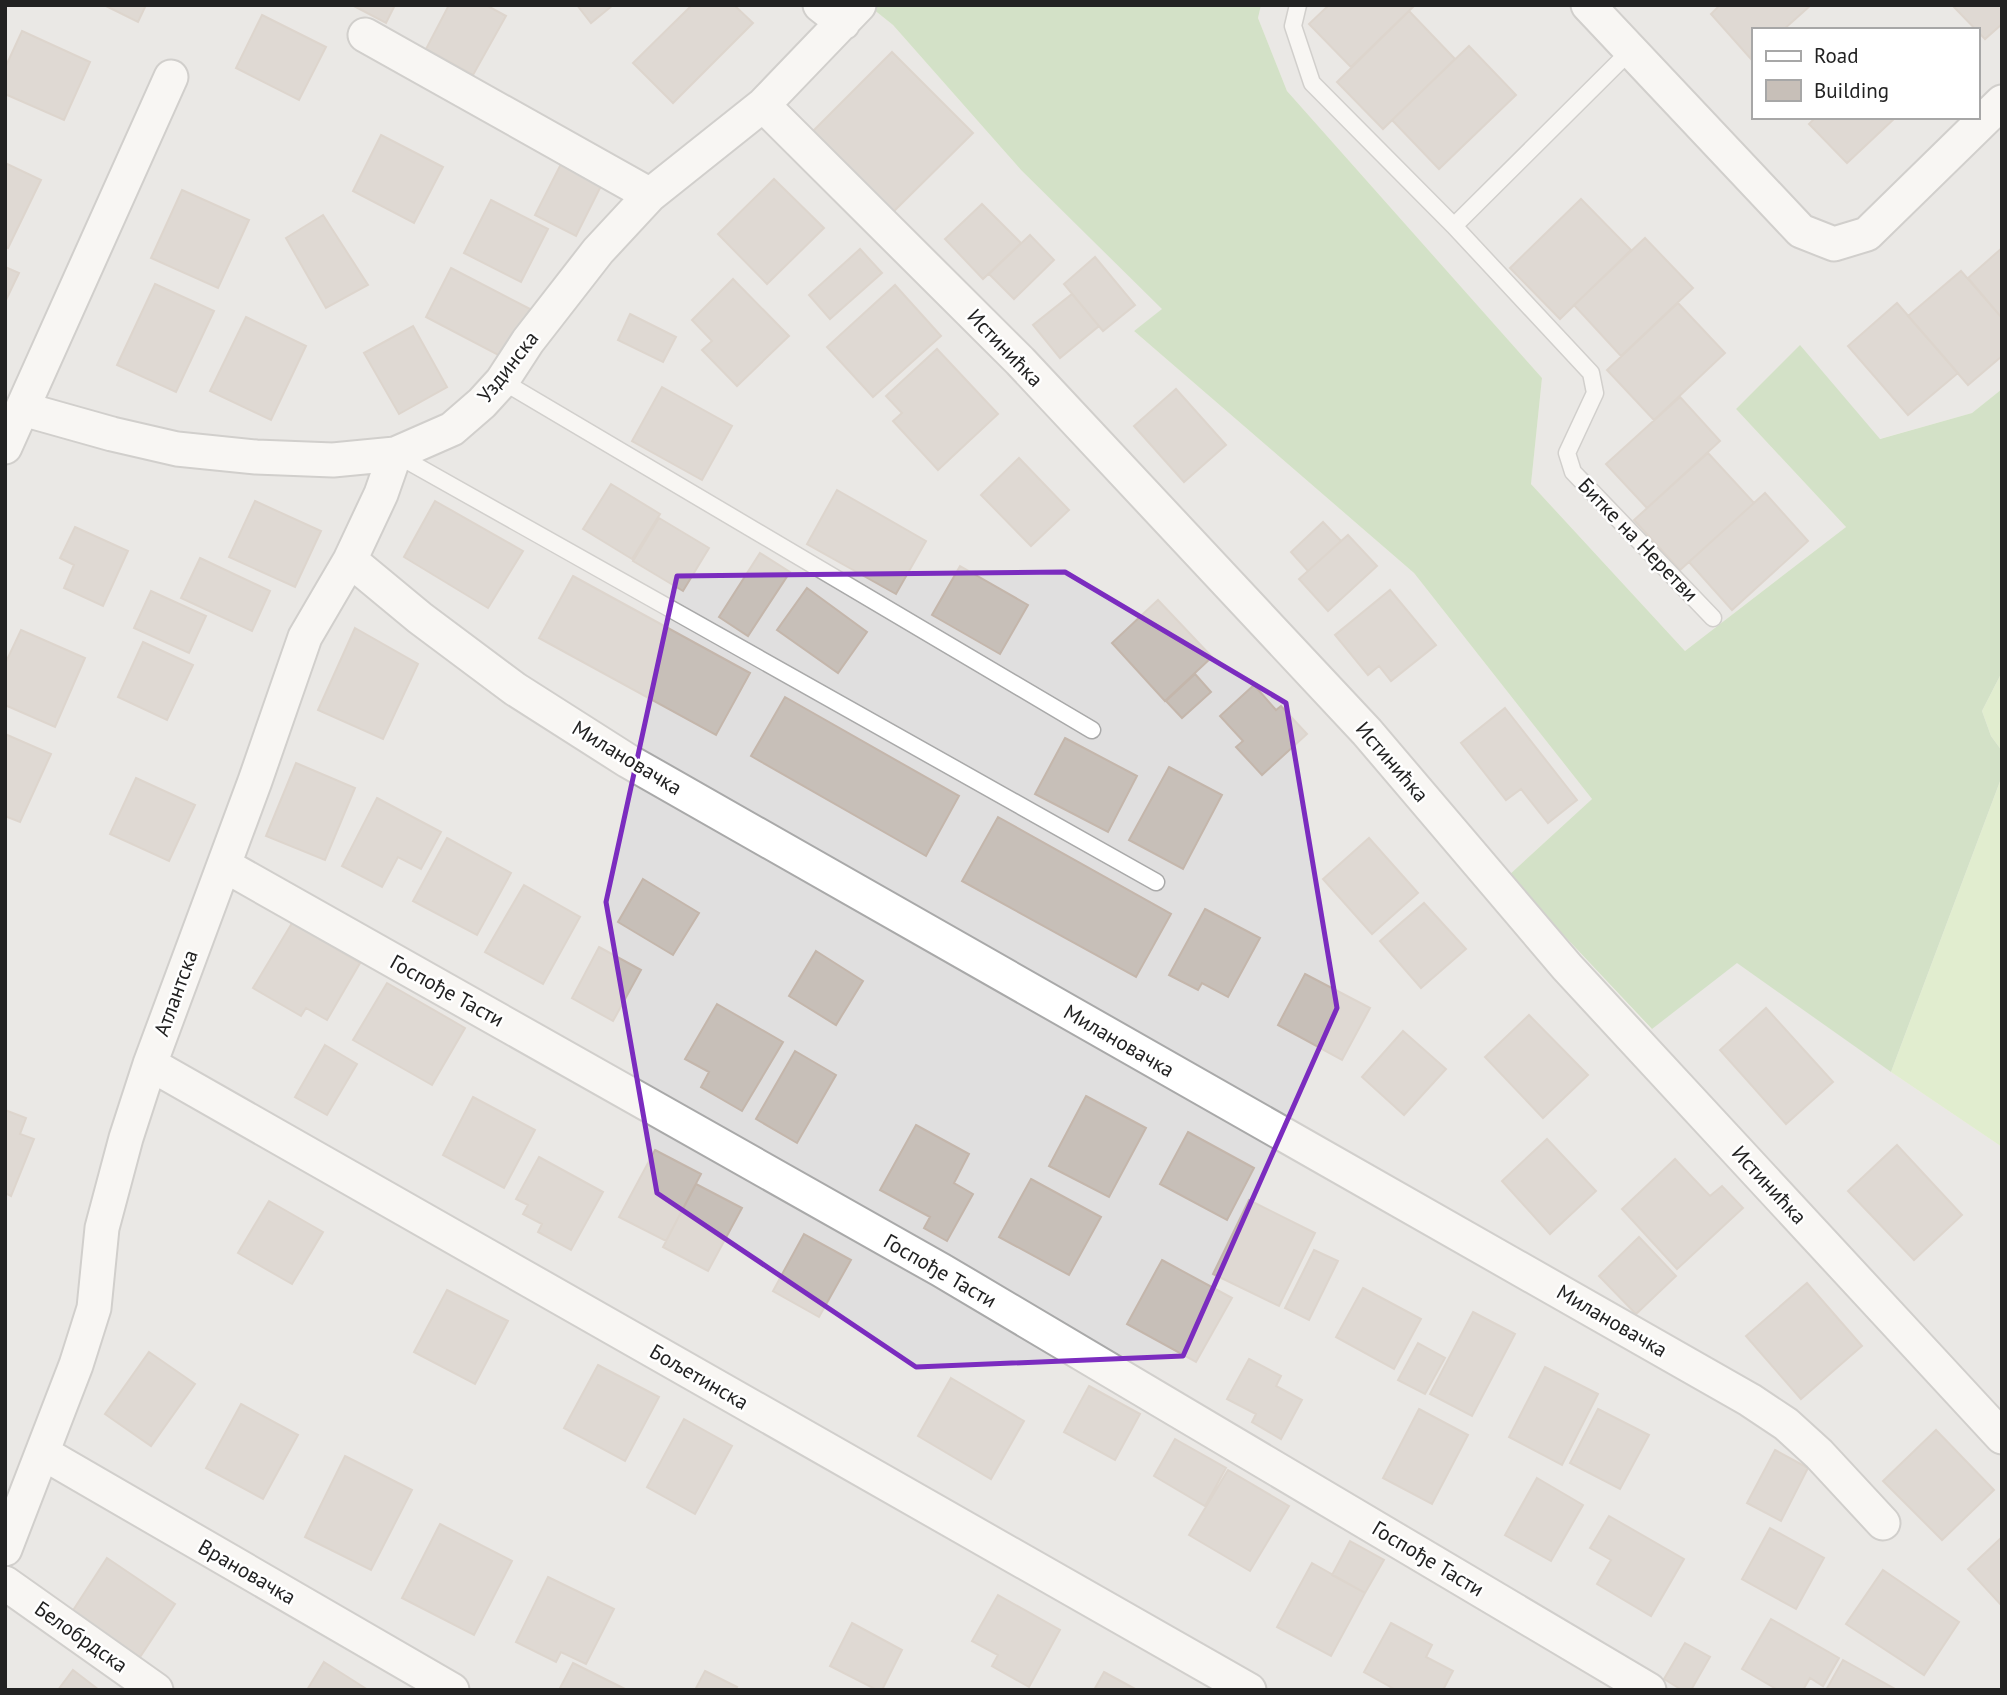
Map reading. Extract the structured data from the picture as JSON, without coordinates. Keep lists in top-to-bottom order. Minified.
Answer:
{"streets":{"street":["Истинићка","Уздинска","Милановачка","Госпође Тасти","Атлантска","Бољетинска","Врановачка","Белобрдска"],"lane":["Битке на Неретви"]},"crossings":[["Истинићка","Уздинска"],["Уздинска","Атлантска"],["Милановачка","Атлантска"],["Госпође Тасти","Атлантска"],["Атлантска","Бољетинска"],["Атлантска","Врановачка"]],"legend":["Road","Building"]}
